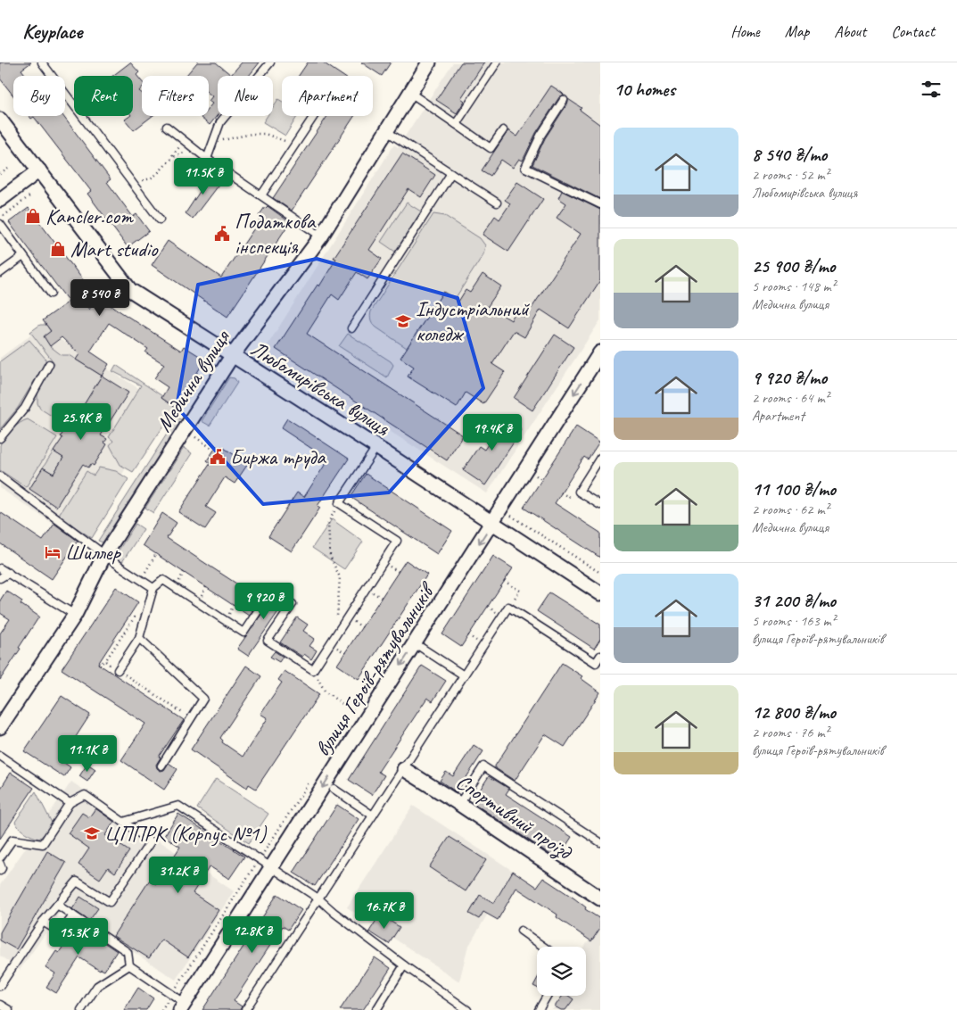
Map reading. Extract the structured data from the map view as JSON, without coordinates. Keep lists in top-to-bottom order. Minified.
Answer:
{"streets":{"street":["Медична вулиця","Любомирівська вулиця","вулиця Героїв-рятувальників","Спортивний проїзд"]},"crossings":[["Медична вулиця","Любомирівська вулиця"],["Любомирівська вулиця","вулиця Героїв-рятувальників"]],"one_way":["вулиця Героїв-рятувальників"],"places":{"shop":["Kancler.com","Mart studio"],"public building":["Податкова інспекція","Биржа труда"],"school or university":["Індустріальний коледж","ЦППРК (Корпус №1)"],"hotel":["Шиллер"]},"page":{"header":"Keyplace","nav":["Home","Map","About","Contact"],"heading":"10 homes","chip":["Buy","Rent","Filters","New","Apartment"],"list":[{"name":"8 540 ₴/mo","note":"2 rooms · 52 m² · Любомирівська вулиця"},{"name":"25 900 ₴/mo","note":"5 rooms · 148 m² · Медична вулиця"},{"name":"9 920 ₴/mo","note":"2 rooms · 64 m² · Apartment"},{"name":"11 100 ₴/mo","note":"2 rooms · 62 m² · Медична вулиця"},{"name":"31 200 ₴/mo","note":"5 rooms · 163 m² · вулиця Героїв-рятувальників"},{"name":"12 800 ₴/mo","note":"2 rooms · 76 m² · вулиця Героїв-рятувальників"}],"price":["11.5K ₴","8 540 ₴","25.9K ₴","19.4K ₴","9 920 ₴","11.1K ₴","31.2K ₴","16.7K ₴","12.8K ₴","15.3K ₴"]}}
